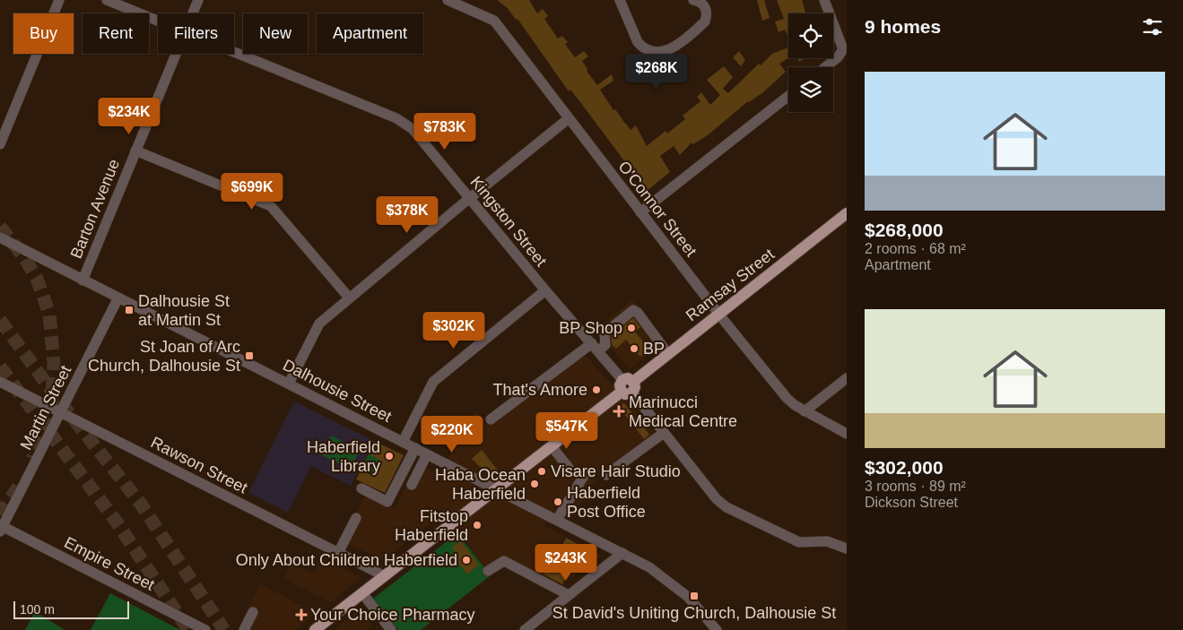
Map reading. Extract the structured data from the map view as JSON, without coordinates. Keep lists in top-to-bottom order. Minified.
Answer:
{"streets":{"main road":["Ramsay Street"],"street":["Barton Avenue","O'Connor Street","Kingston Street","Dalhousie Street","Martin Street","Rawson Street","Empire Street"]},"crossings":[["Barton Avenue","Dalhousie Street"],["O'Connor Street","Ramsay Street"],["Kingston Street","Ramsay Street"],["Ramsay Street","Dalhousie Street"],["Ramsay Street","Rawson Street"],["Dalhousie Street","Martin Street"],["Martin Street","Rawson Street"],["Martin Street","Empire Street"]],"places":{"transit":["Dalhousie St at Martin St","St Joan of Arc Church, Dalhousie St","St David's Uniting Church, Dalhousie St"],"other":["BP Shop","BP","That's Amore","Haberfield Library","Visare Hair Studio","Haba Ocean Haberfield","Haberfield Post Office","Fitstop Haberfield","Only About Children Haberfield"],"health":["Marinucci Medical Centre","Your Choice Pharmacy"]},"scale_bar":"100 m","page":{"heading":"9 homes","chip":["Buy","Rent","Filters","New","Apartment"],"price":["$268K","$234K","$783K","$699K","$378K","$302K","$547K","$220K","$243K"],"list":[{"name":"$268,000","note":"2 rooms · 68 m² · Apartment"},{"name":"$302,000","note":"3 rooms · 89 m² · Dickson Street"}],"scale":"100 m"}}
